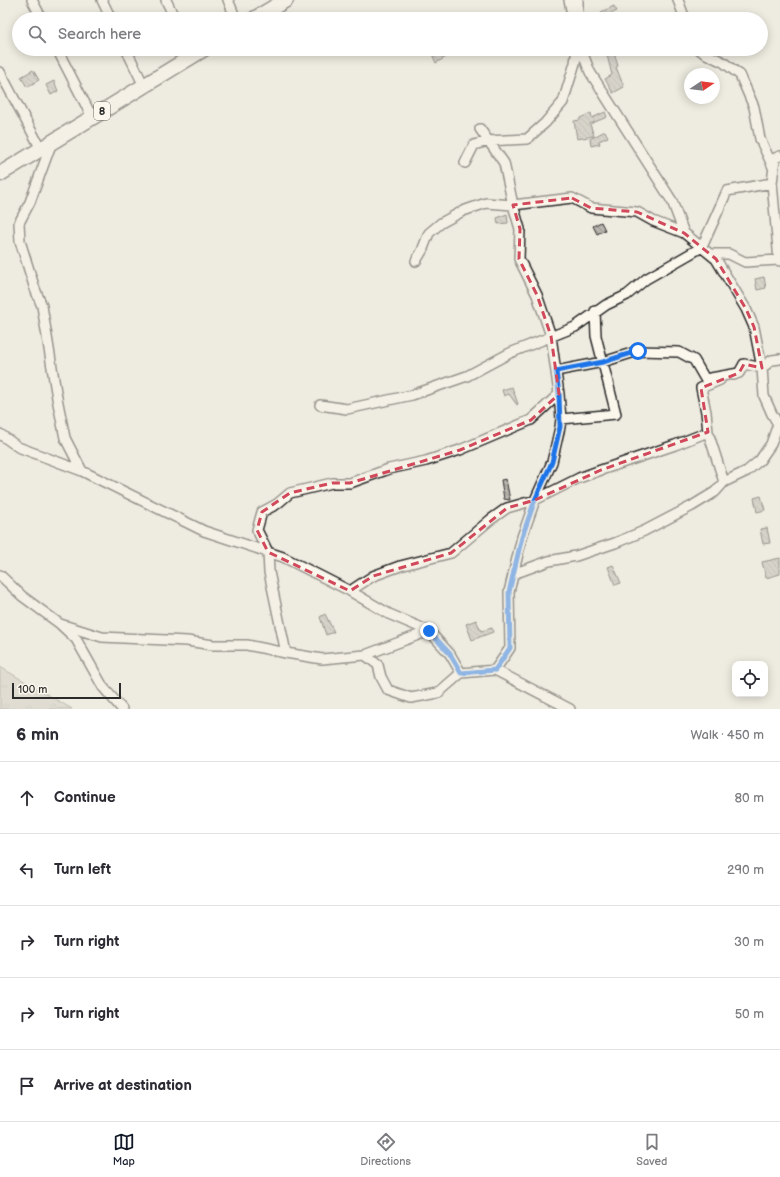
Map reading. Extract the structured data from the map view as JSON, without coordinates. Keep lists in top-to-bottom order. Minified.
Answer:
{"streets":{"main road":["8"]},"scale_bar":"100 m","north":"right","page":{"search":"Search here","scale":"100 m","heading":["6 min","Walk · 450 m"],"list":[["Continue","80 m"],["Turn left","290 m"],["Turn right","30 m"],["Turn right","50 m"],"Arrive at destination"],"nav":["Map","Directions","Saved"]}}
